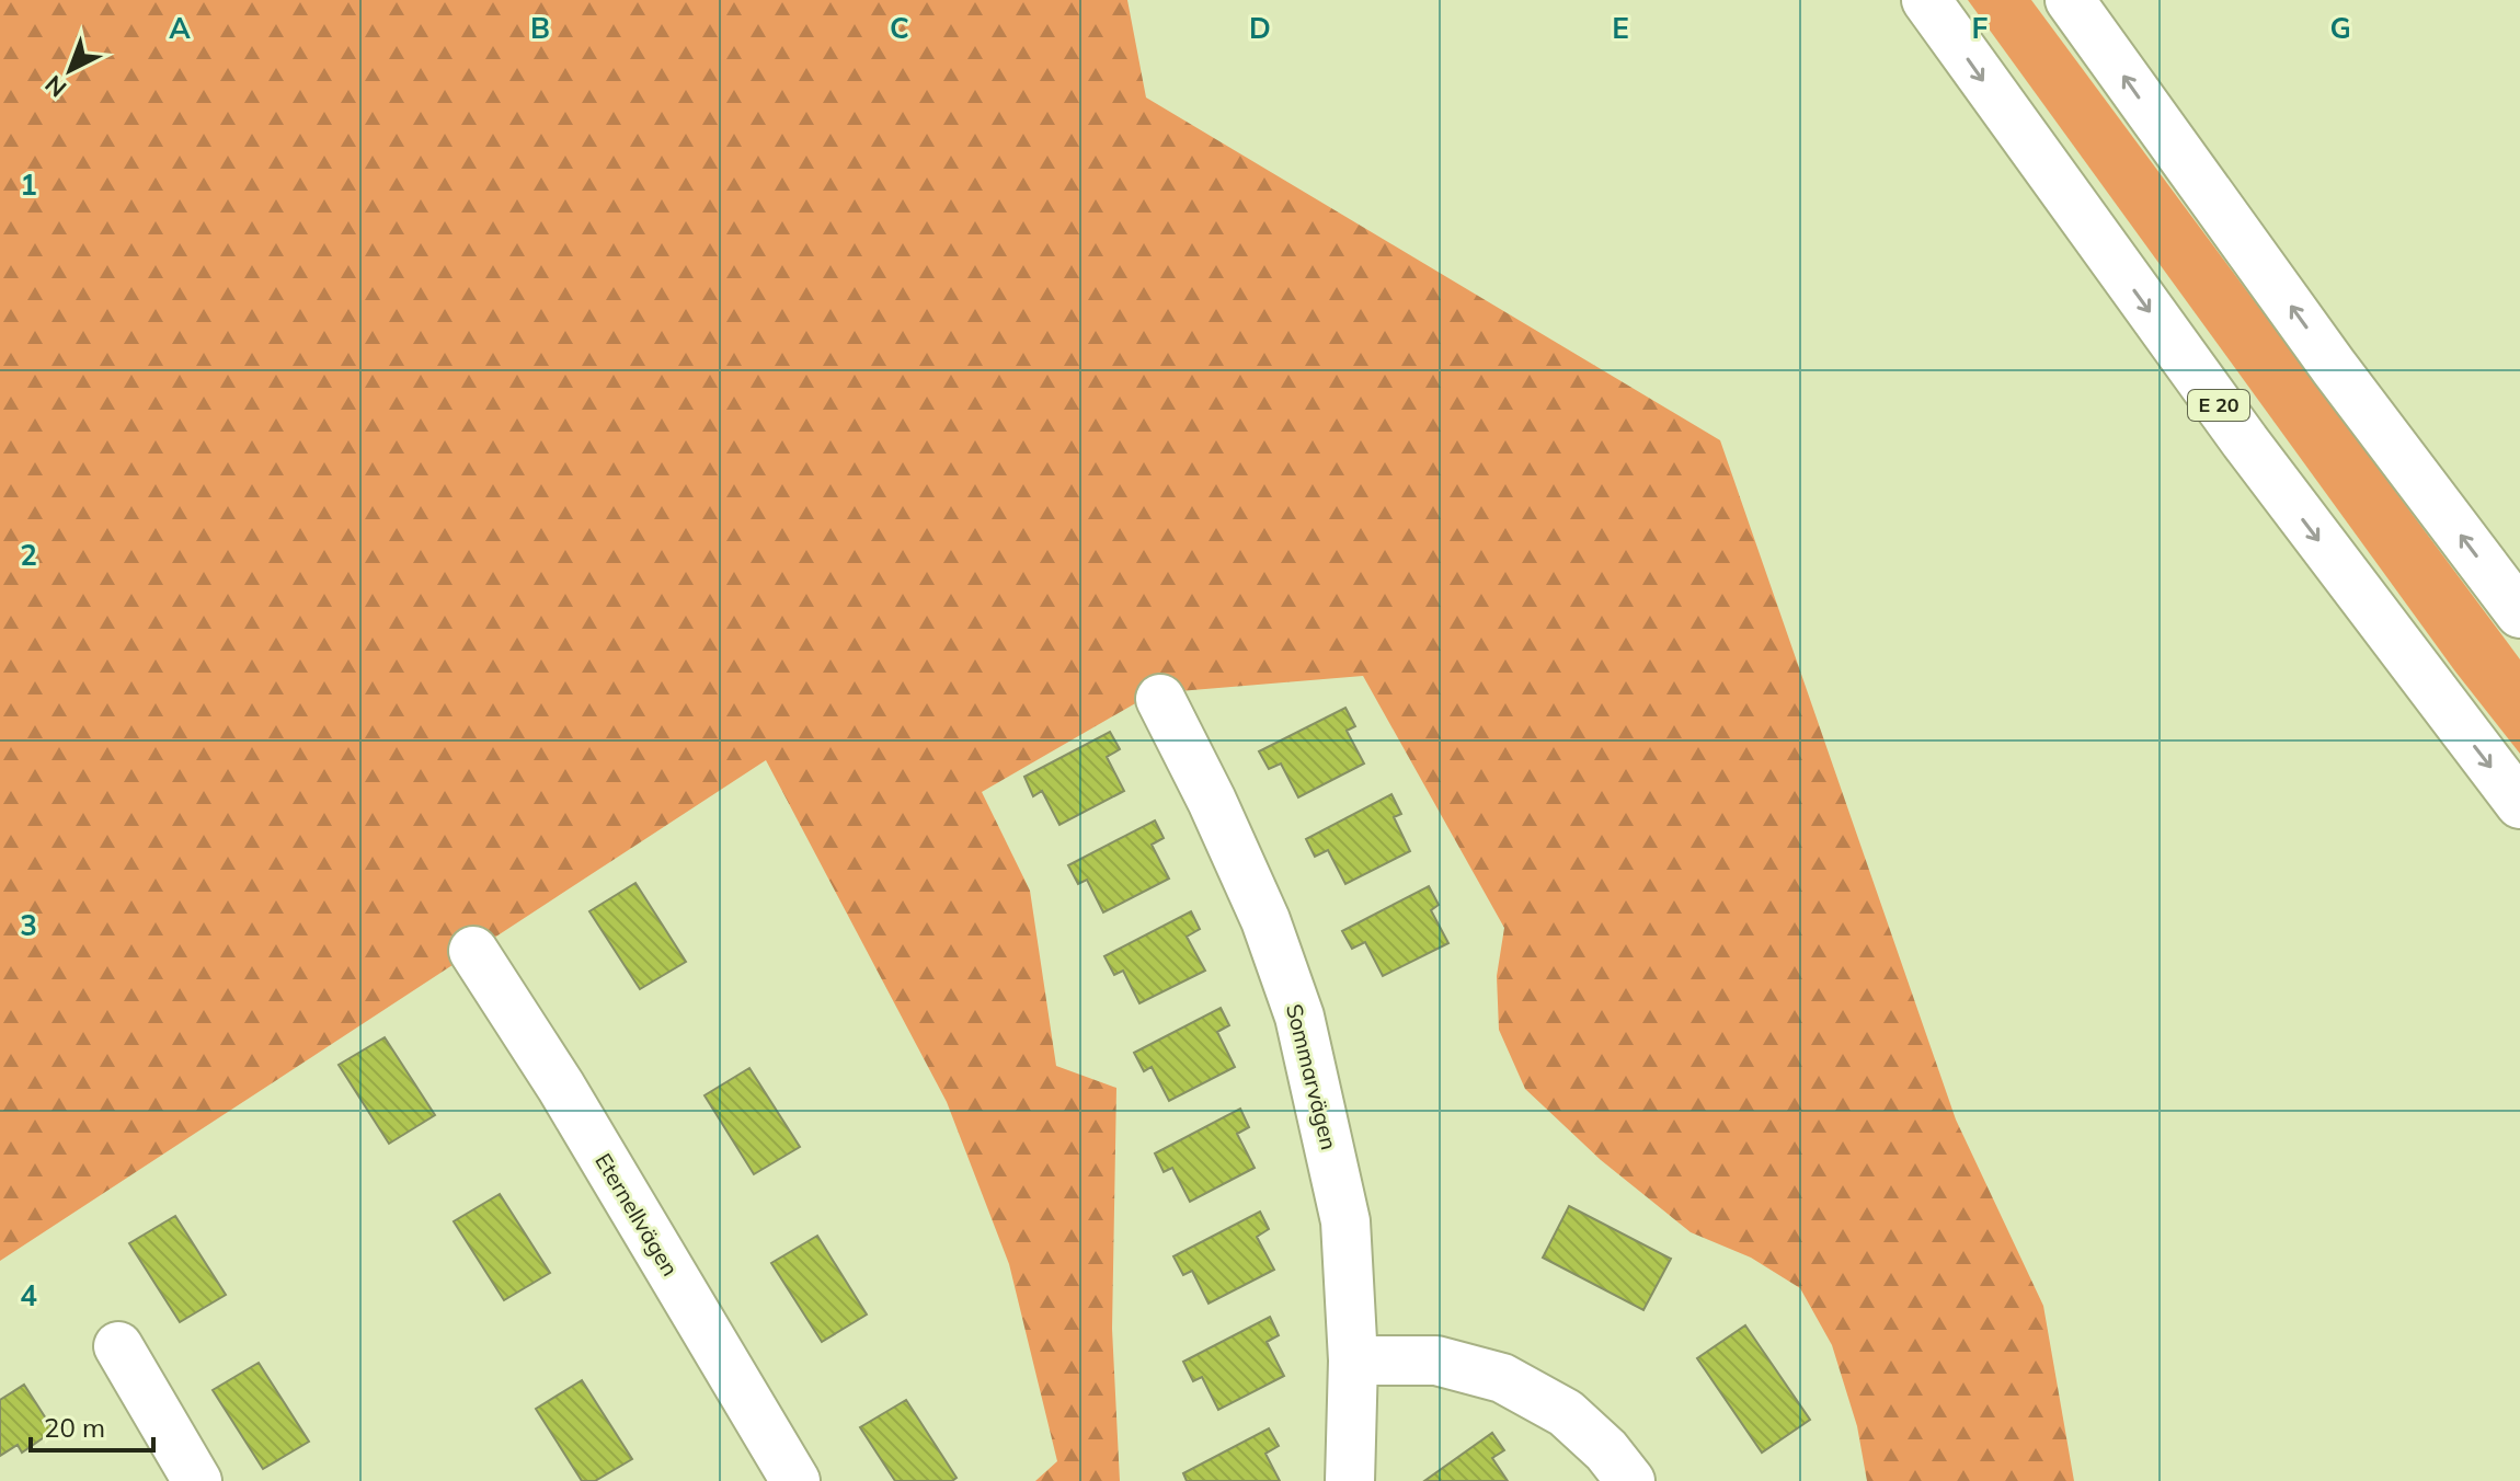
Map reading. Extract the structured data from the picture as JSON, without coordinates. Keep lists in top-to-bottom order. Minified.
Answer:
{"streets":{"main road":["E 20","Sommarvägen","Eternellvägen"]},"scale_bar":"20 m","north":"bottom left","grid":{"columns":["A","B","C","D","E","F","G"],"rows":["1","2","3","4"]}}
